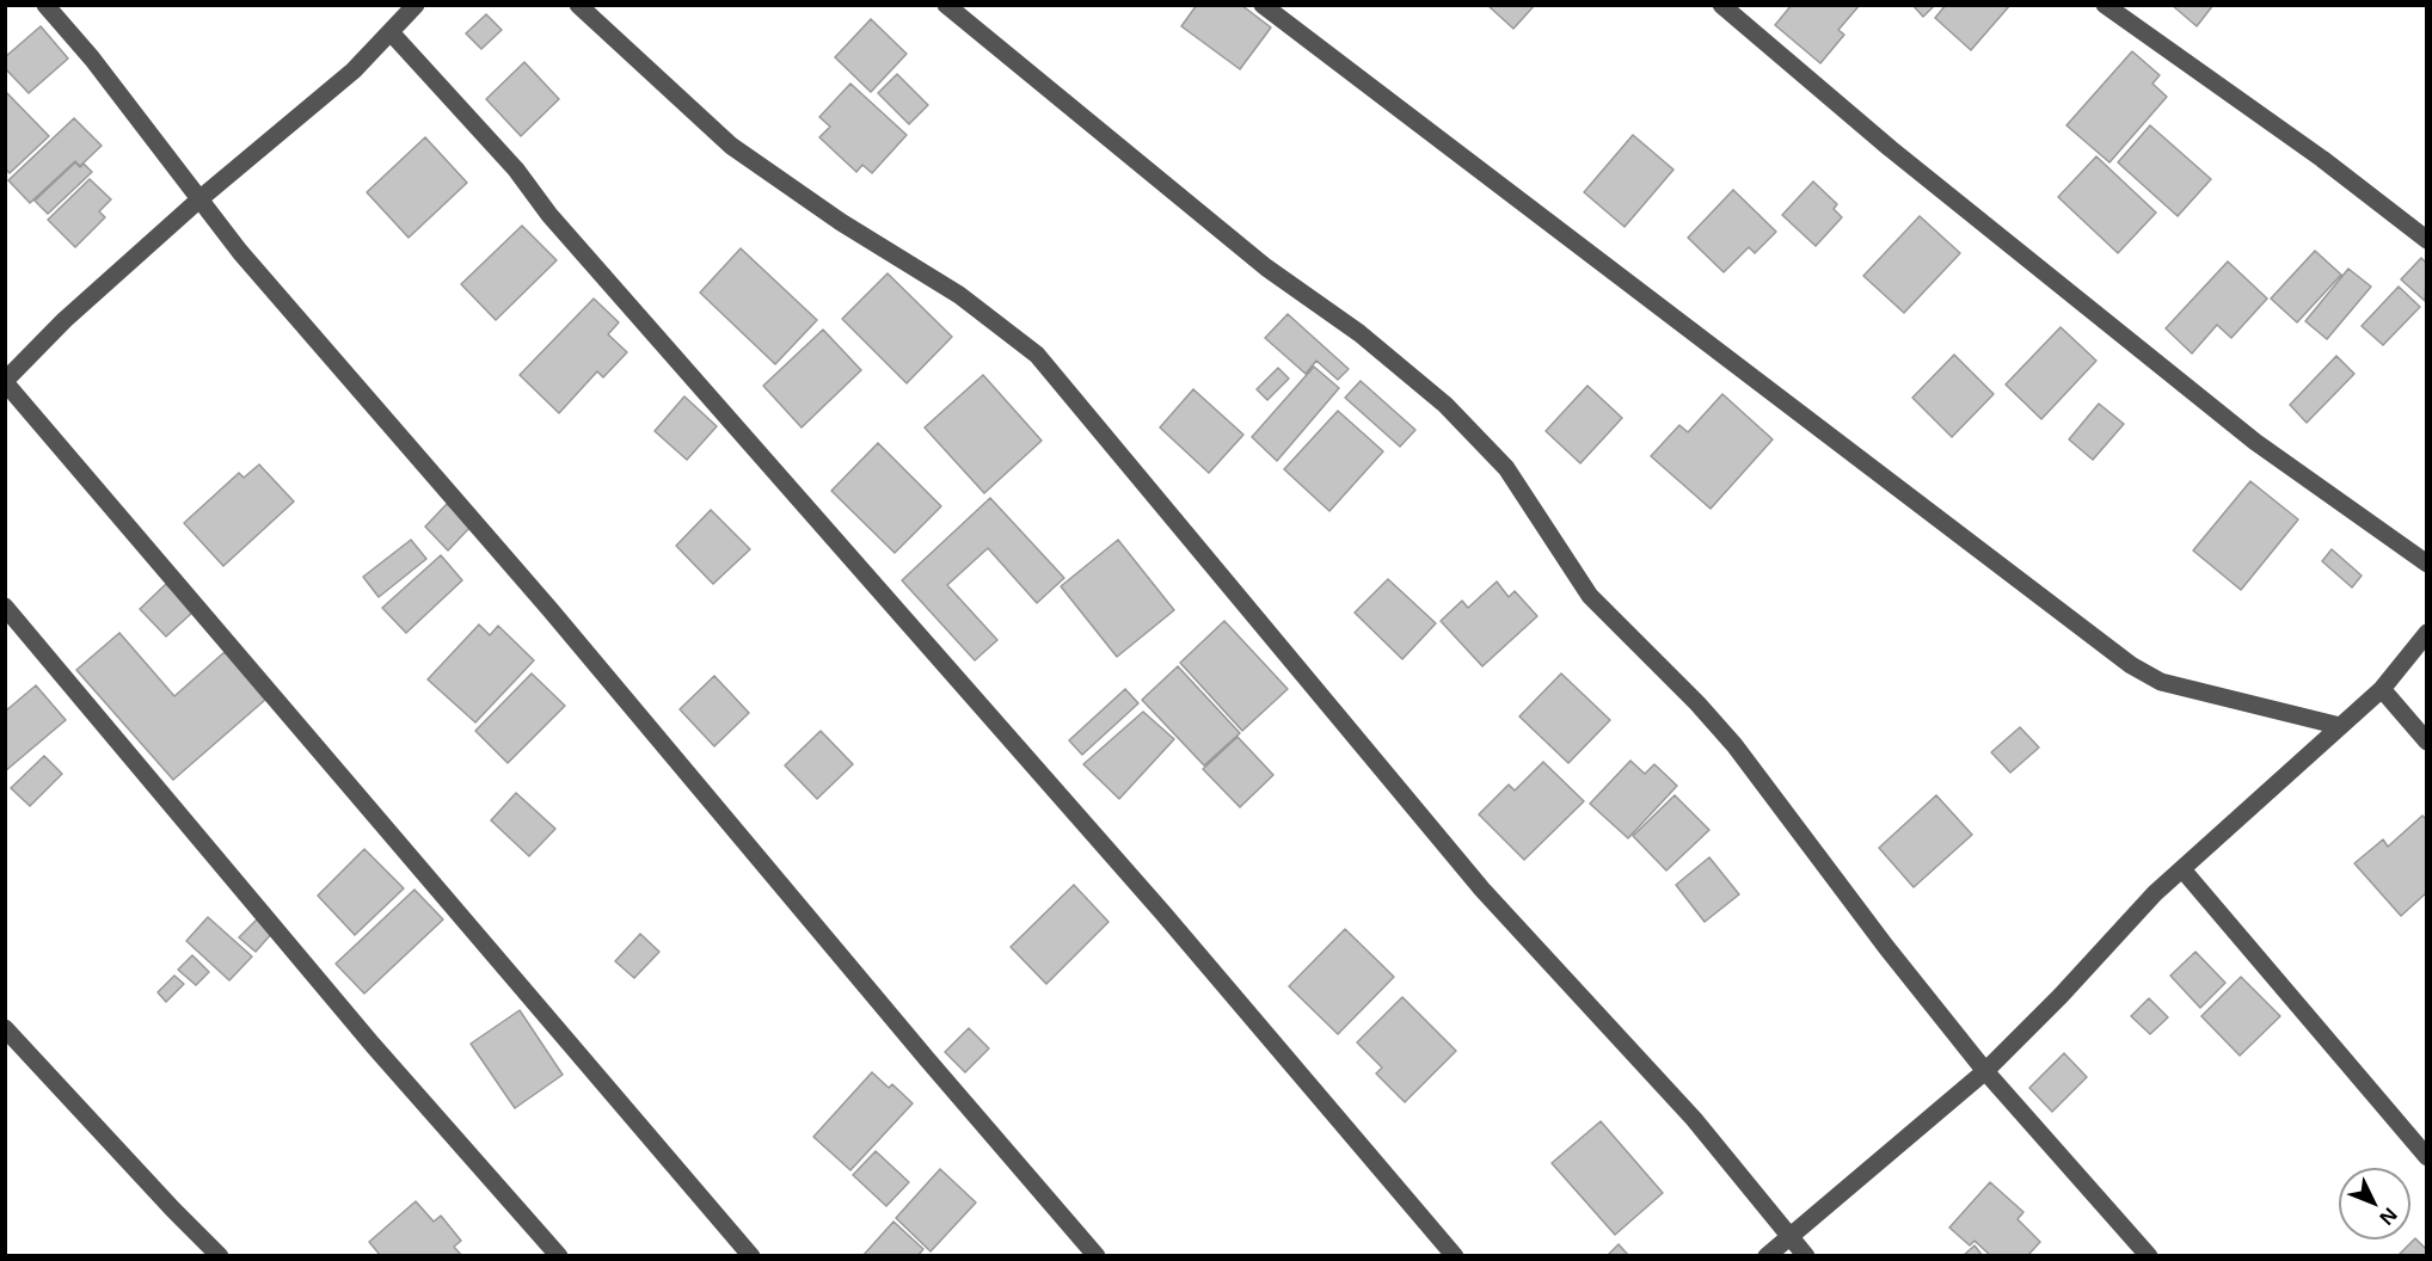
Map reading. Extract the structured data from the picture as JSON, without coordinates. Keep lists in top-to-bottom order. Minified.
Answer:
{"north":"bottom right"}
